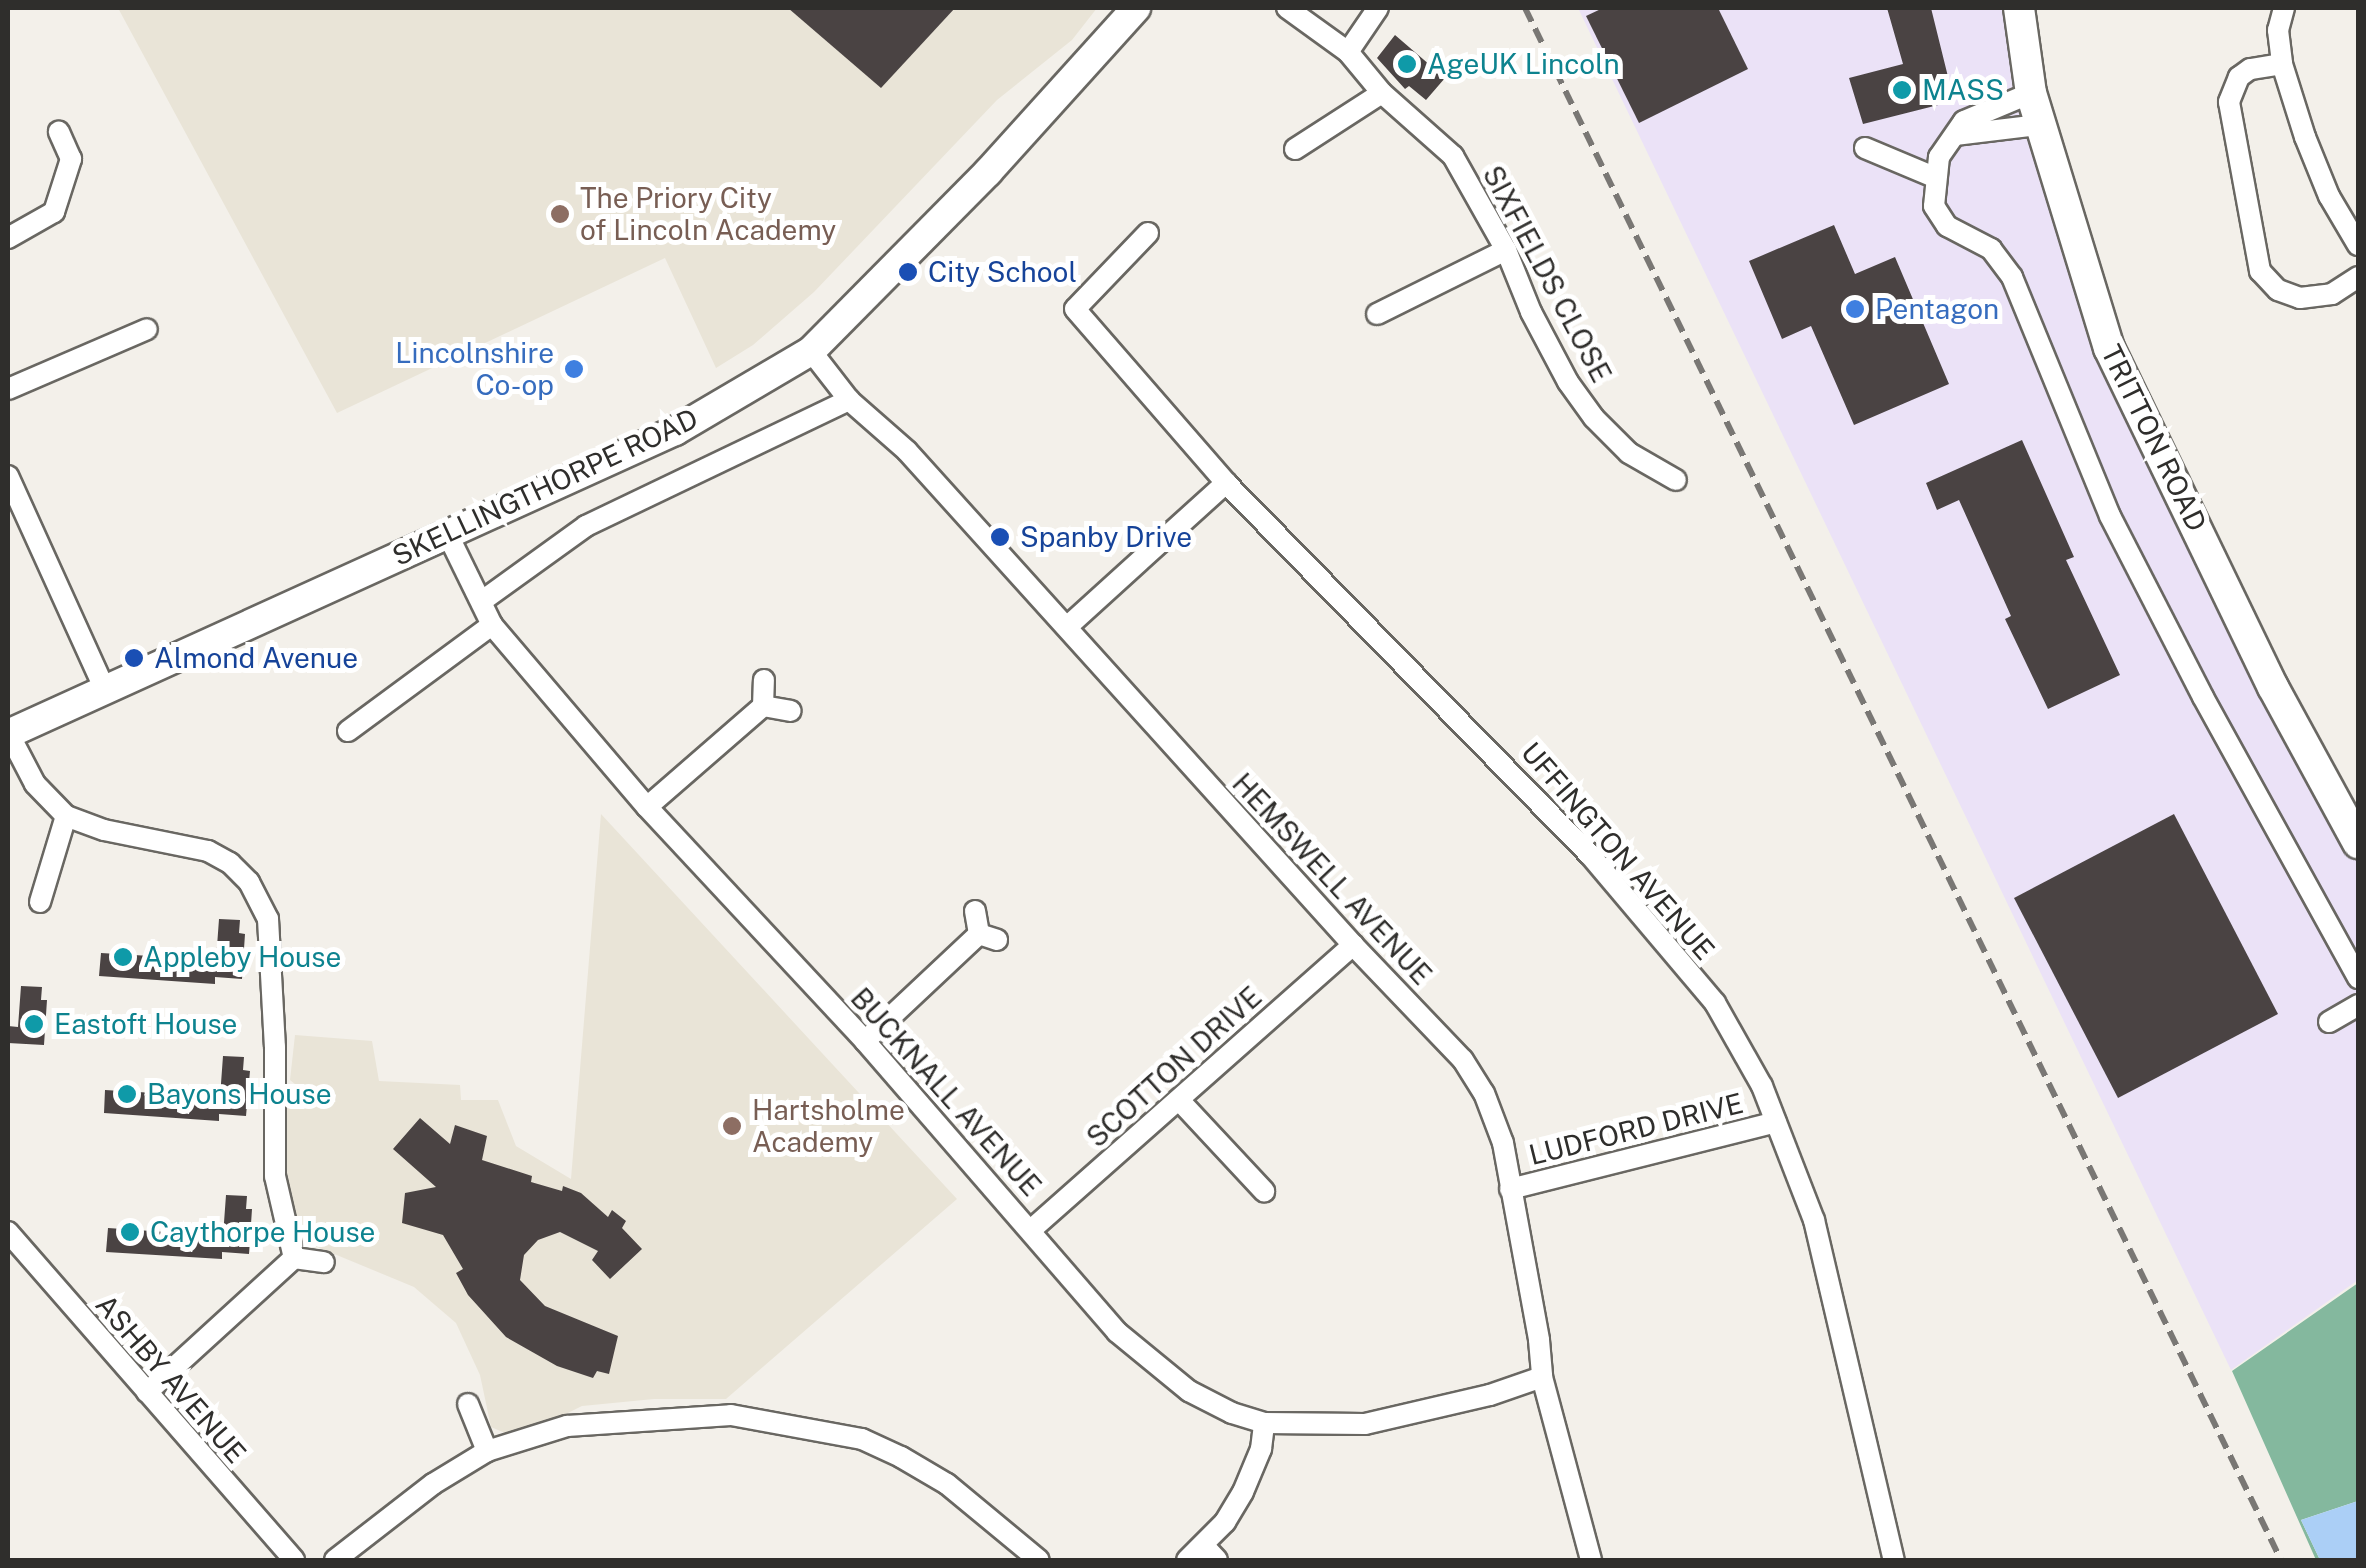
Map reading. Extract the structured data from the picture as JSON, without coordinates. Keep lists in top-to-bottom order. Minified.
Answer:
{"streets":{"main road":["TRITTON ROAD","SKELLINGTHORPE ROAD"],"street":["SIXFIELDS CLOSE","UFFINGTON AVENUE","HEMSWELL AVENUE","SCOTTON DRIVE","BUCKNALL AVENUE","LUDFORD DRIVE","ASHBY AVENUE"]},"crossings":[["SKELLINGTHORPE ROAD","HEMSWELL AVENUE"],["SKELLINGTHORPE ROAD","BUCKNALL AVENUE"],["UFFINGTON AVENUE","LUDFORD DRIVE"],["HEMSWELL AVENUE","SCOTTON DRIVE"],["HEMSWELL AVENUE","BUCKNALL AVENUE"],["HEMSWELL AVENUE","LUDFORD DRIVE"],["SCOTTON DRIVE","BUCKNALL AVENUE"]],"places":["AgeUK Lincoln","MASS","The Priory City of Lincoln Academy","City School","Pentagon","Lincolnshire Co-op","Spanby Drive","Almond Avenue","Appleby House","Eastoft House","Bayons House","Hartsholme Academy","Caythorpe House"]}
